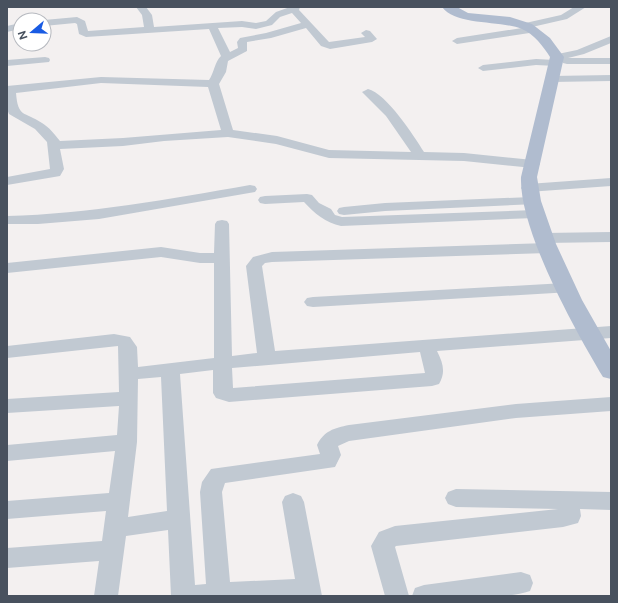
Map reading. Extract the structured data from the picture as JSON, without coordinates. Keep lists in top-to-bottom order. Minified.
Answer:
{"north":"left"}
